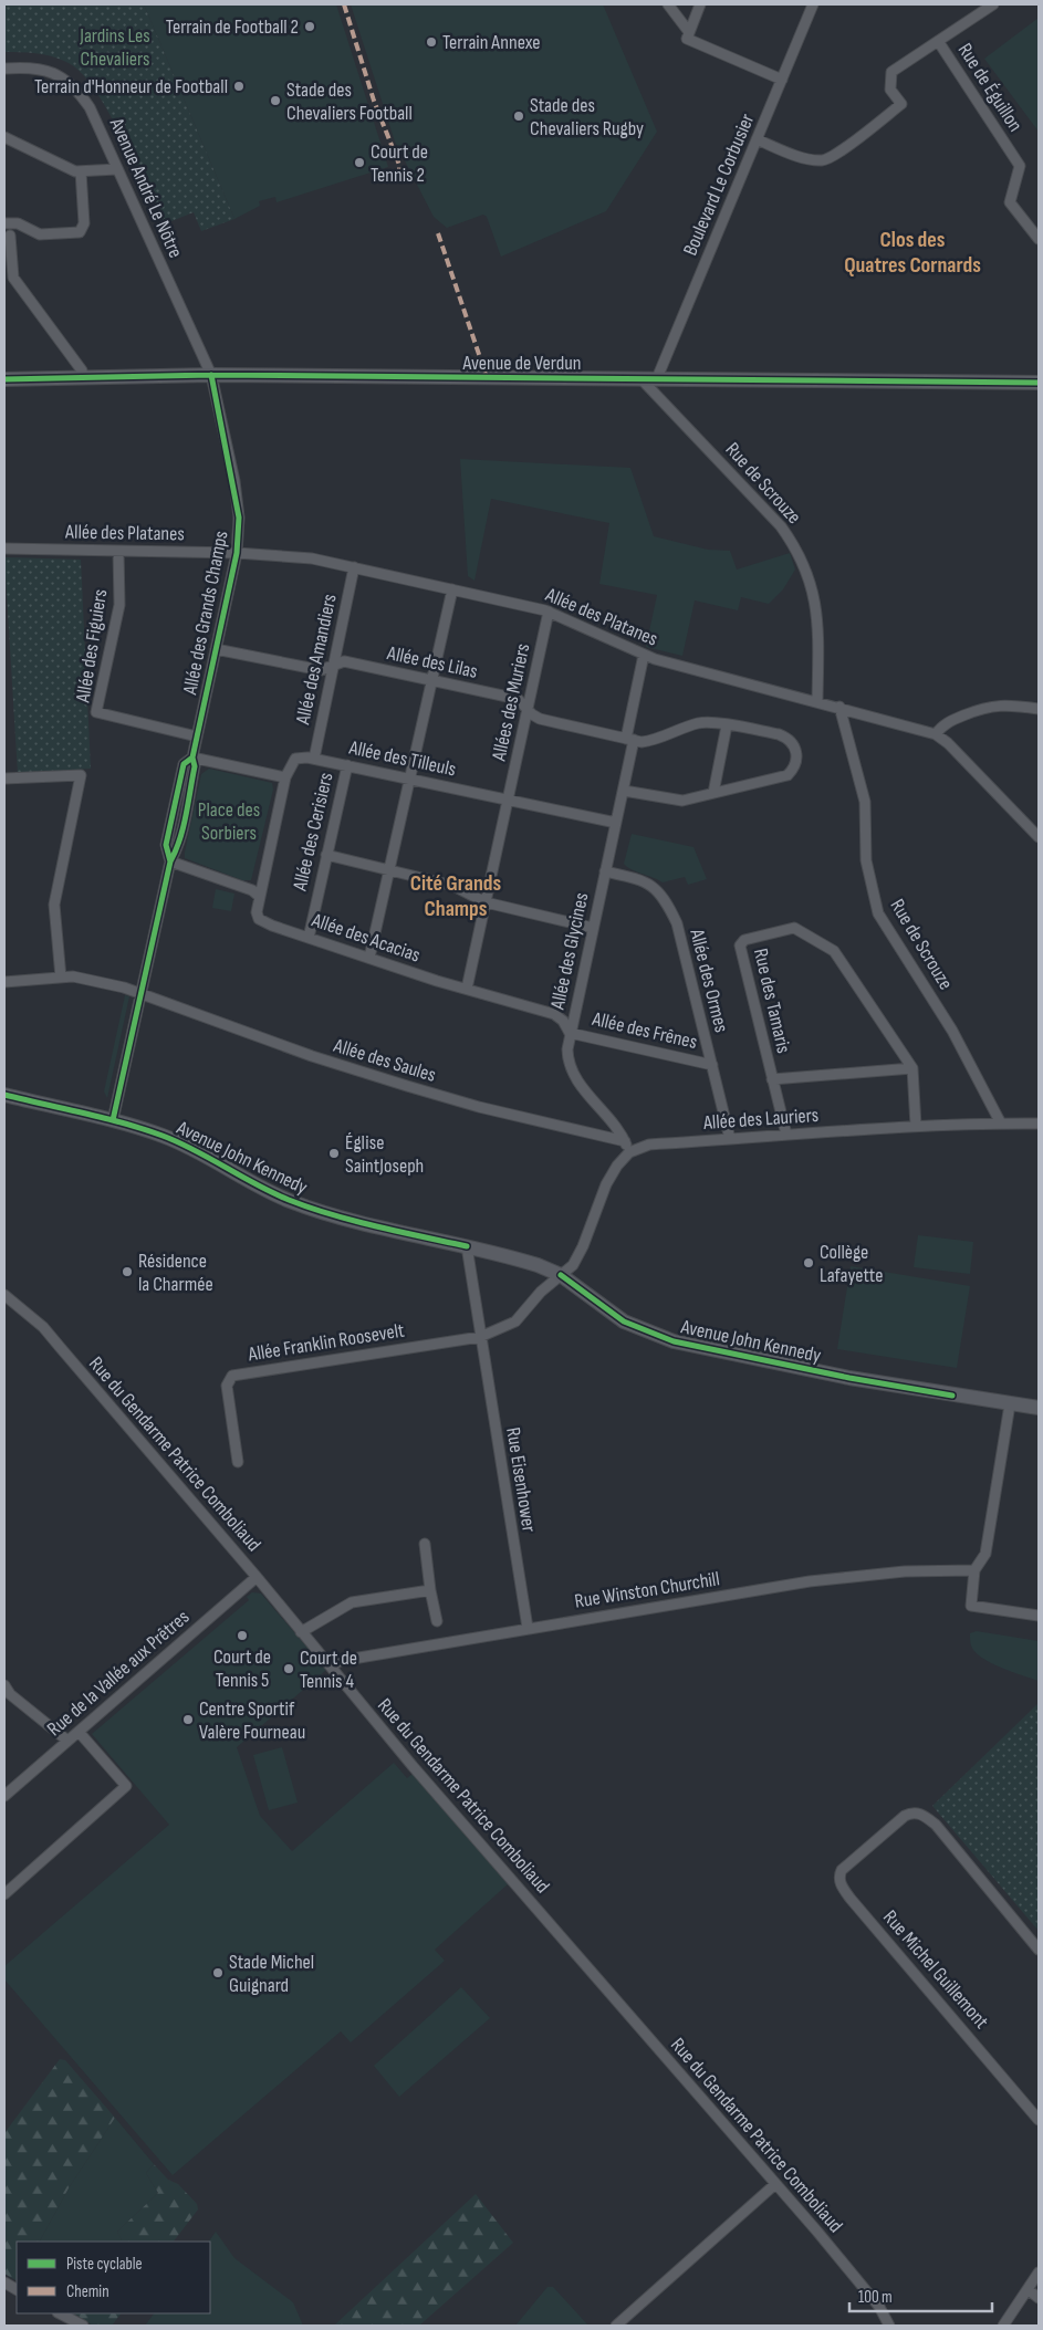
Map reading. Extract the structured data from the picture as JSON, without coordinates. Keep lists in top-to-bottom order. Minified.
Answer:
{"streets":{"main road":["Avenue de Verdun","Avenue John Kennedy"],"street":["Rue de Éguillon","Boulevard Le Corbusier","Avenue André Le Nôtre","Rue de Scrouze","Allée des Platanes","Allée des Grands Champs","Allée des Figuiers","Allée des Amandiers","Allée des Lilas","Allées des Muriers","Allée des Tilleuls","Allée des Cerisiers","Allée des Acacias","Allée des Glycines","Allée des Ormes","Rue des Tamaris","Allée des Frênes","Allée des Saules","Allée des Lauriers","Allée Franklin Roosevelt","Rue du Gendarme Patrice Comboliaud","Rue Eisenhower","Rue Winston Churchill","Rue de la Vallée aux Prêtres","Rue Michel Guillemont"]},"crossings":[["Boulevard Le Corbusier","Avenue de Verdun"],["Avenue André Le Nôtre","Avenue de Verdun"],["Avenue André Le Nôtre","Allée des Grands Champs"],["Avenue de Verdun","Rue de Scrouze"],["Avenue de Verdun","Allée des Grands Champs"],["Rue de Scrouze","Allée des Platanes"],["Rue de Scrouze","Allée des Lauriers"],["Allée des Platanes","Allée des Grands Champs"],["Allée des Platanes","Allée des Figuiers"],["Allée des Platanes","Allée des Amandiers"],["Allée des Platanes","Allées des Muriers"],["Allée des Platanes","Allée des Glycines"],["Allée des Grands Champs","Allée des Figuiers"],["Allée des Grands Champs","Allée des Lilas"],["Allée des Grands Champs","Allée des Saules"],["Allée des Grands Champs","Avenue John Kennedy"],["Allée des Amandiers","Allée des Lilas"],["Allée des Amandiers","Allée des Tilleuls"],["Allée des Lilas","Allées des Muriers"],["Allée des Lilas","Allée des Glycines"],["Allées des Muriers","Allée des Tilleuls"],["Allées des Muriers","Allée des Acacias"],["Allée des Tilleuls","Allée des Cerisiers"],["Allée des Tilleuls","Allée des Glycines"],["Allée des Cerisiers","Allée des Acacias"],["Allée des Acacias","Allée des Glycines"],["Allée des Acacias","Allée des Frênes"],["Allée des Glycines","Allée des Ormes"],["Allée des Glycines","Allée des Frênes"],["Allée des Glycines","Allée des Saules"],["Allée des Glycines","Allée des Lauriers"],["Allée des Ormes","Allée des Frênes"],["Allée des Ormes","Allée des Lauriers"],["Rue des Tamaris","Allée des Lauriers"],["Avenue John Kennedy","Rue Eisenhower"],["Allée Franklin Roosevelt","Rue Eisenhower"],["Rue du Gendarme Patrice Comboliaud","Rue Winston Churchill"],["Rue du Gendarme Patrice Comboliaud","Rue de la Vallée aux Prêtres"],["Rue Eisenhower","Rue Winston Churchill"]],"districts":["Clos des Quatres Cornards","Cité Grands Champs"],"parks":["Jardins Les Chevaliers","Place des Sorbiers"],"places":["Terrain de Football 2","Terrain Annexe","Terrain d'Honneur de Football","Stade des Chevaliers Football","Stade des Chevaliers Rugby","Court de Tennis 2","Église SaintJoseph","Collège Lafayette","Résidence la Charmée","Court de Tennis 5","Court de Tennis 4","Centre Sportif Valère Fourneau","Stade Michel Guignard"],"legend":["Piste cyclable","Chemin"],"scale_bar":"100 m"}
